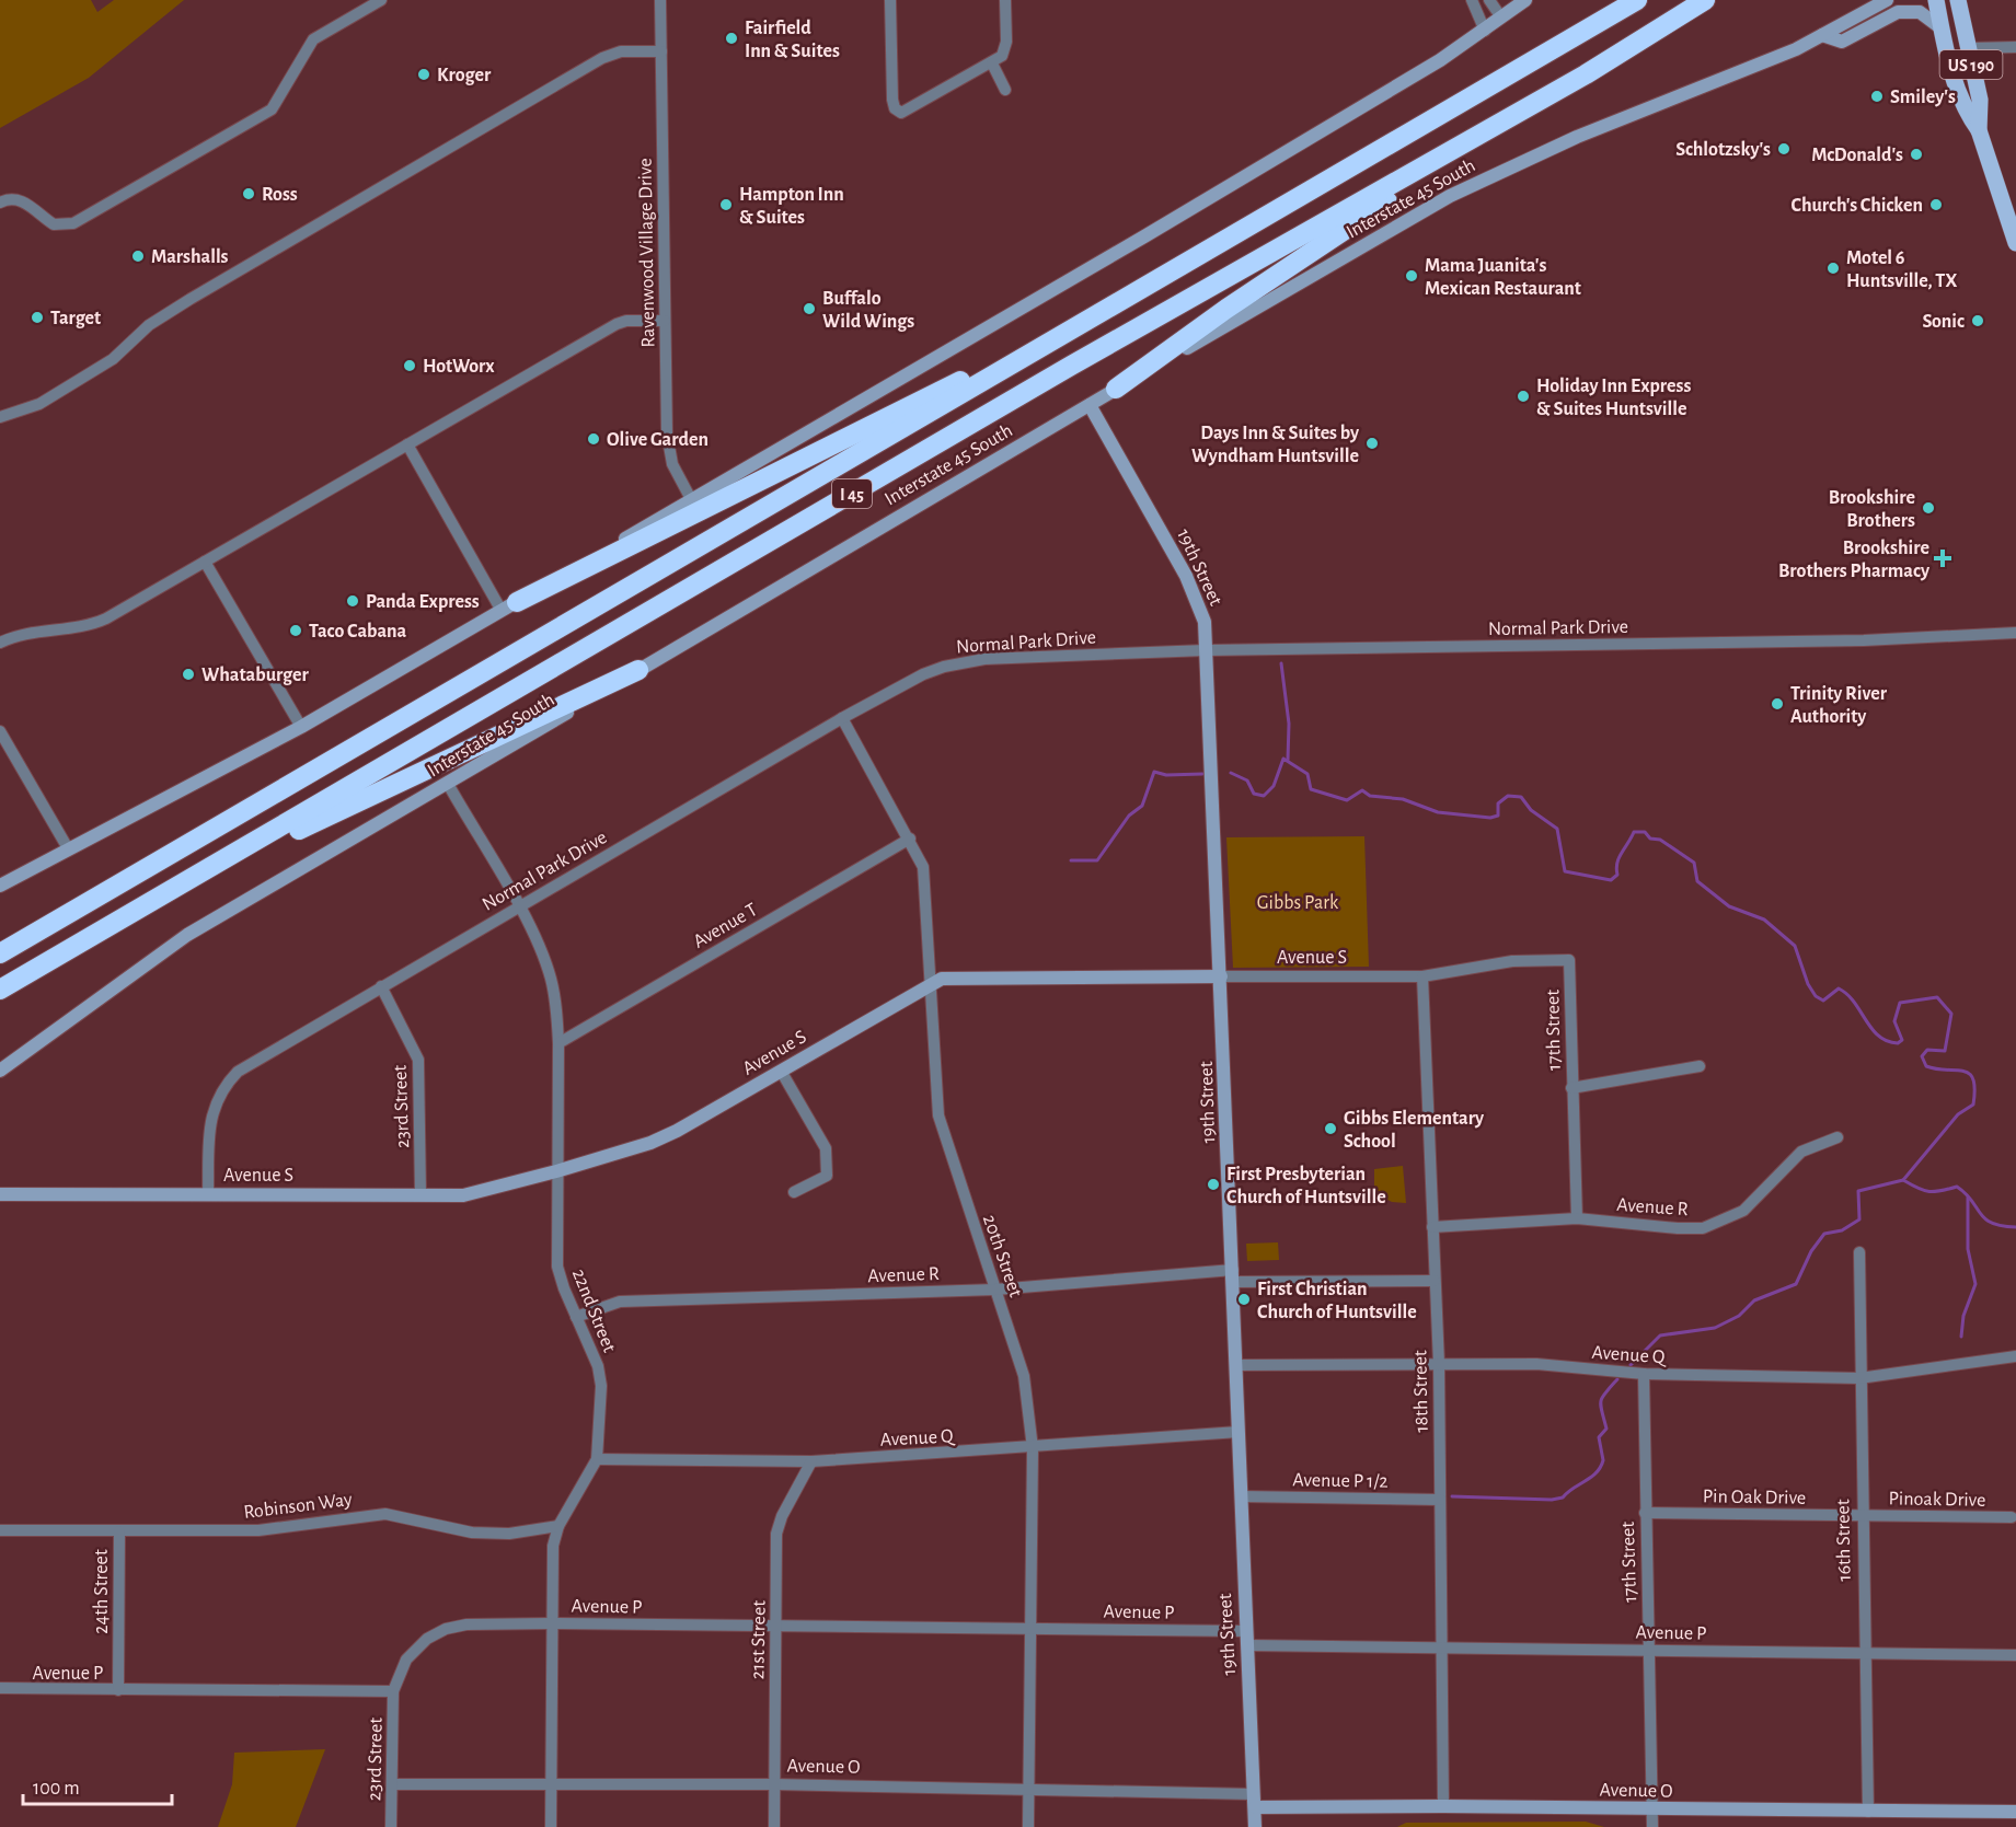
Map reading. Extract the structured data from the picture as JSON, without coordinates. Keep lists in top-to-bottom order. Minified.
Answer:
{"streets":{"highway":["I 45"],"main road":["US 190","Interstate 45 South","19th Street","Avenue S","16th Street","Avenue O"],"street":["Ravenwood Village Drive","Normal Park Drive","Avenue T","17th Street","23rd Street","Avenue R","20th Street","22nd Street","Avenue Q","18th Street","Avenue P 1/2","Pin Oak Drive","Pinoak Drive","Robinson Way","24th Street","Avenue P","21st Street"]},"crossings":[["Interstate 45 South","19th Street"],["Interstate 45 South","22nd Street"],["19th Street","Normal Park Drive"],["19th Street","Avenue S"],["19th Street","Avenue R"],["19th Street","Avenue Q"],["19th Street","Avenue P 1/2"],["19th Street","Avenue P"],["19th Street","Avenue O"],["Normal Park Drive","Avenue S"],["Normal Park Drive","23rd Street"],["Normal Park Drive","20th Street"],["Normal Park Drive","22nd Street"],["Avenue T","20th Street"],["Avenue T","22nd Street"],["Avenue S","17th Street"],["Avenue S","23rd Street"],["Avenue S","20th Street"],["Avenue S","22nd Street"],["Avenue S","18th Street"],["17th Street","Avenue R"],["17th Street","Avenue Q"],["17th Street","Pin Oak Drive"],["17th Street","Avenue P"],["17th Street","Avenue O"],["23rd Street","Avenue P"],["23rd Street","Avenue O"],["Avenue R","20th Street"],["Avenue R","22nd Street"],["Avenue R","18th Street"],["20th Street","Avenue Q"],["20th Street","Avenue P"],["20th Street","Avenue O"],["22nd Street","Avenue Q"],["22nd Street","Robinson Way"],["22nd Street","Avenue P"],["22nd Street","Avenue O"],["Avenue Q","18th Street"],["Avenue Q","16th Street"],["Avenue Q","21st Street"],["18th Street","Avenue P 1/2"],["18th Street","Avenue P"],["18th Street","Avenue O"],["Pin Oak Drive","Pinoak Drive"],["Pin Oak Drive","16th Street"],["Pinoak Drive","16th Street"],["Robinson Way","24th Street"],["16th Street","Avenue P"],["16th Street","Avenue O"],["24th Street","Avenue P"],["Avenue P","21st Street"],["21st Street","Avenue O"]],"parks":["Gibbs Park"],"places":{"other":["Fairfield Inn & Suites","Kroger","Smiley's","Schlotzsky's","McDonald's","Ross","Hampton Inn & Suites","Church's Chicken","Marshalls","Motel 6 Huntsville, TX","Mama Juanita's Mexican Restaurant","Buffalo Wild Wings","Target","Sonic","HotWorx","Holiday Inn Express & Suites Huntsville","Olive Garden","Days Inn & Suites by Wyndham Huntsville","Brookshire Brothers","Panda Express","Taco Cabana","Whataburger","Trinity River Authority","Gibbs Elementary School","First Presbyterian Church of Huntsville","First Christian Church of Huntsville"],"health":["Brookshire Brothers Pharmacy"]},"scale_bar":"100 m"}
